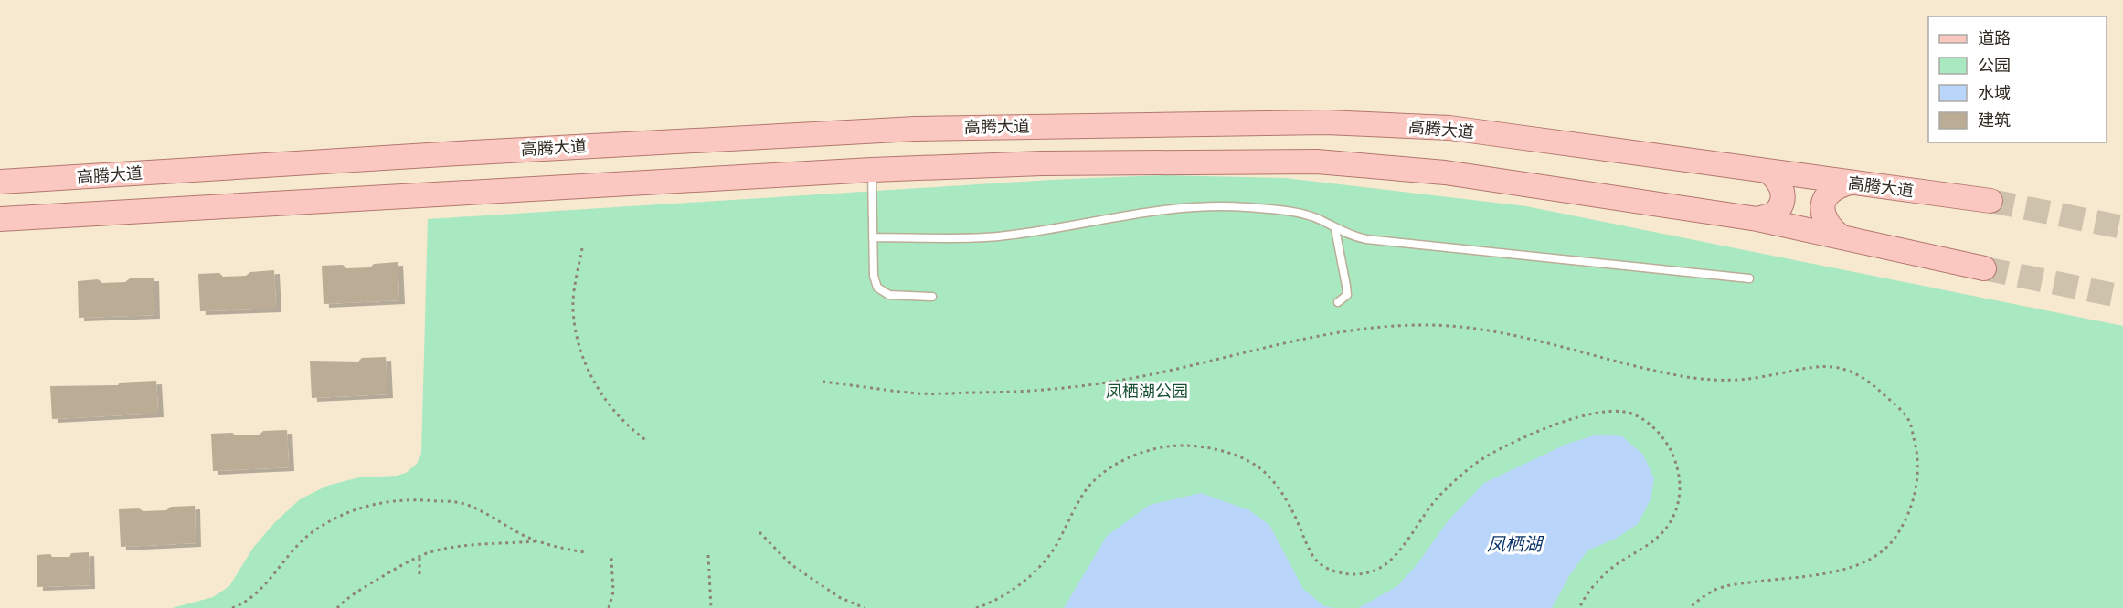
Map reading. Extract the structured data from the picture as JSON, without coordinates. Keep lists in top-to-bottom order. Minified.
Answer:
{"streets":{"main road":["高腾大道"]},"water":["凤栖湖"],"parks":["凤栖湖公园"],"legend":["道路","公园","水域","建筑"]}
